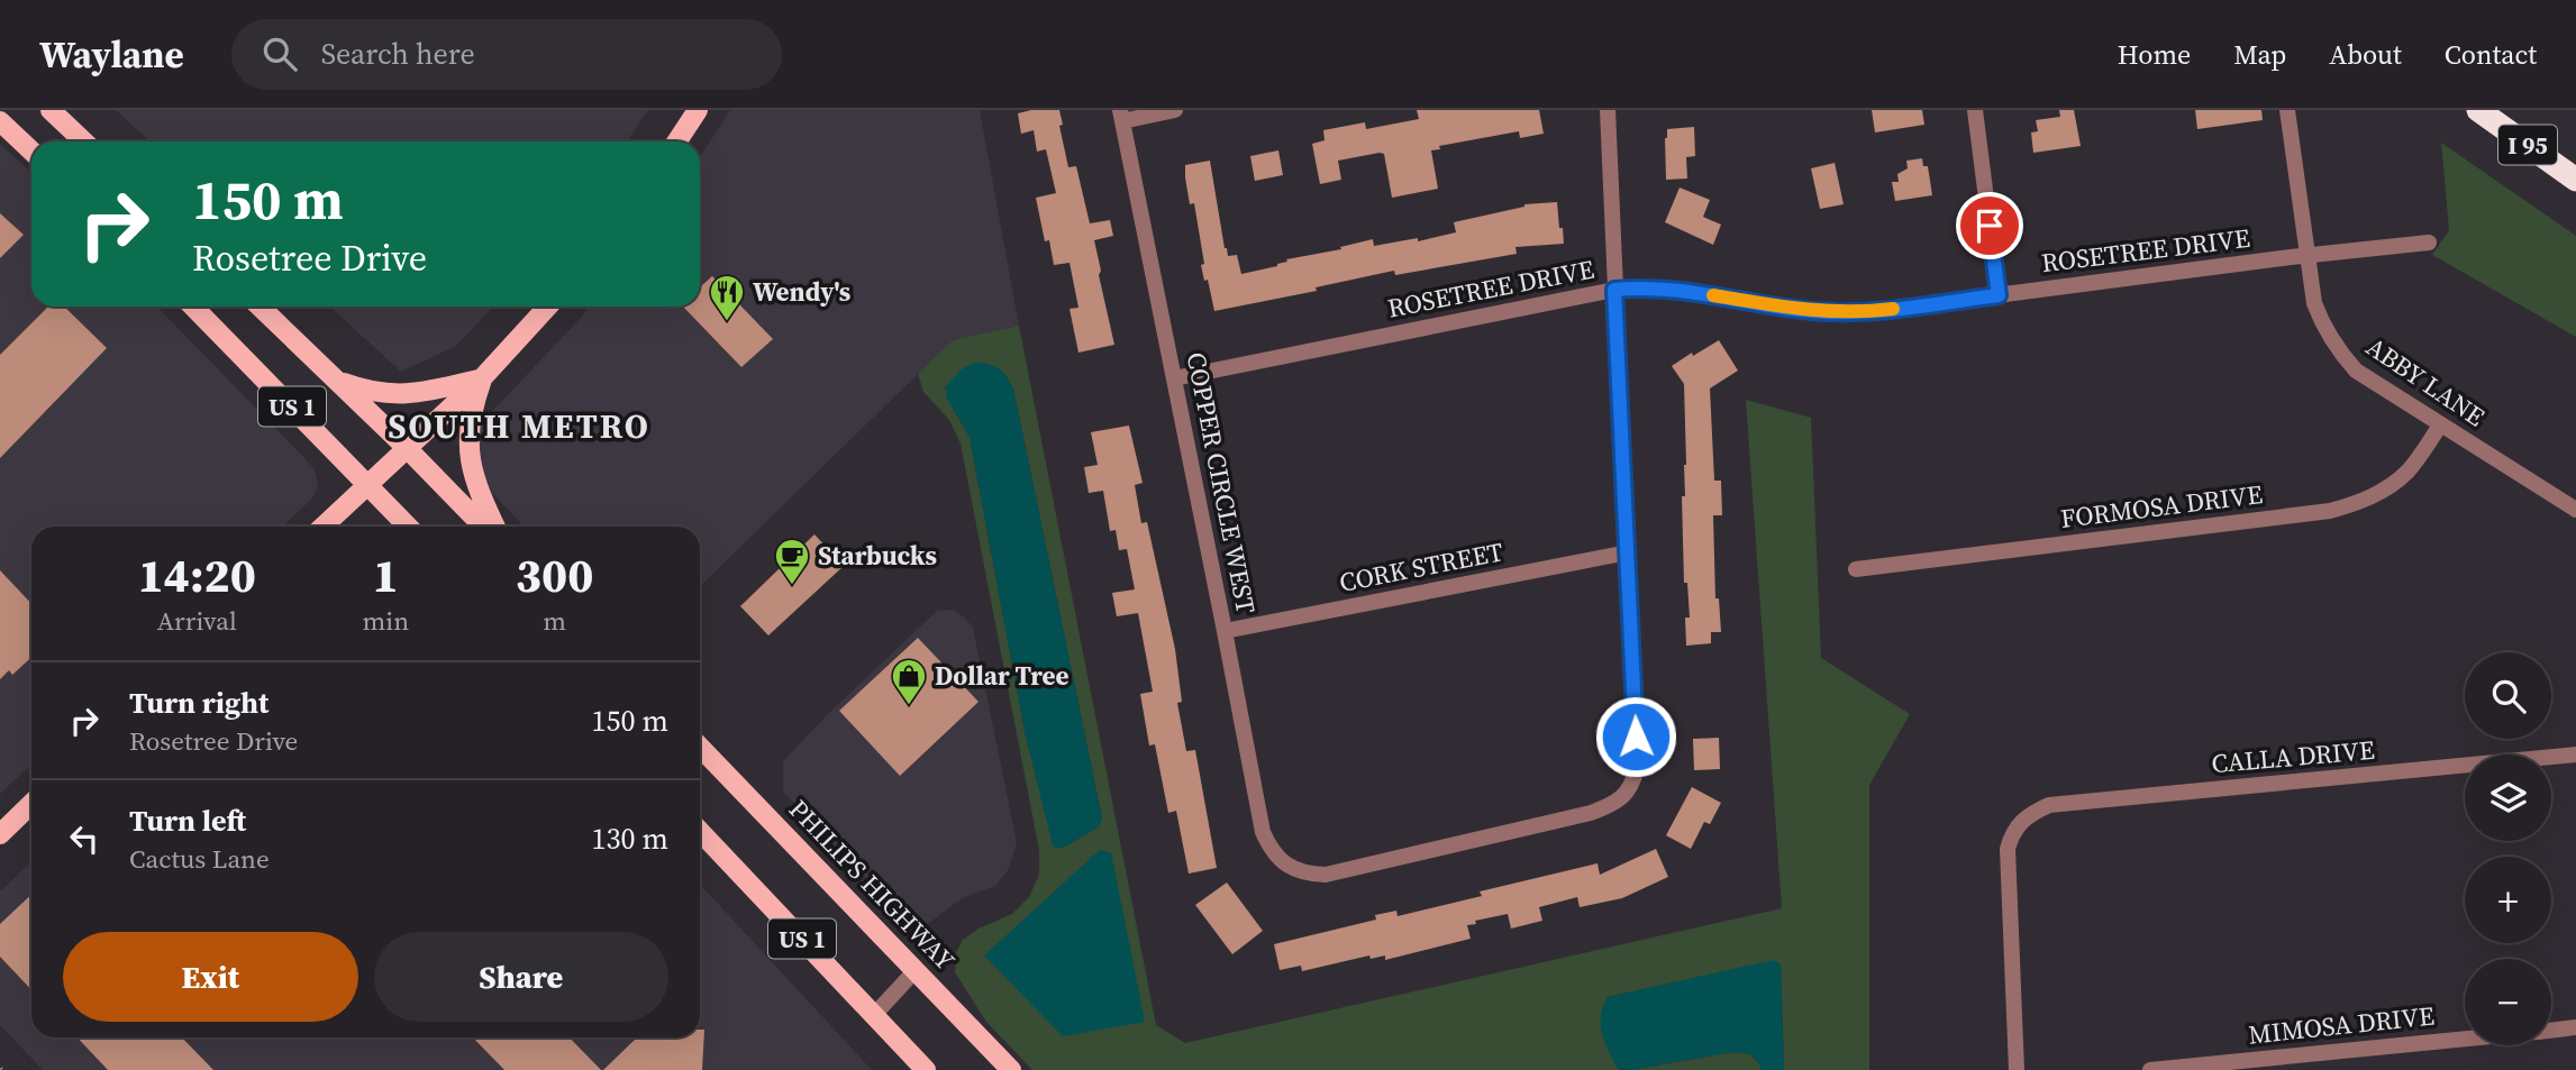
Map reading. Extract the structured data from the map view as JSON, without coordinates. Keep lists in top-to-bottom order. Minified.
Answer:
{"streets":{"highway":["I 95"],"main road":["US 1","PHILIPS HIGHWAY"],"street":["ROSETREE DRIVE","ABBY LANE","COPPER CIRCLE WEST","FORMOSA DRIVE","CORK STREET","CALLA DRIVE","MIMOSA DRIVE"]},"crossings":[["ROSETREE DRIVE","ABBY LANE"],["ROSETREE DRIVE","COPPER CIRCLE WEST"],["ABBY LANE","FORMOSA DRIVE"],["COPPER CIRCLE WEST","CORK STREET"]],"districts":["SOUTH METRO"],"places":{"restaurant":["Wendy's"],"cafe":["Starbucks"],"shop":["Dollar Tree"]},"page":{"header":"Waylane","search":"Search here","nav":["Home","Map","About","Contact"],"turn":["150 m","Rosetree Drive"],"eta":["14:20","Arrival","1","min","300","m"],"map_buttons":["+","−"],"list":[{"name":"Turn right","note":"Rosetree Drive","value":"150 m"},{"name":"Turn left","note":"Cactus Lane","value":"130 m"}],"buttons":["Exit","Share"]}}
